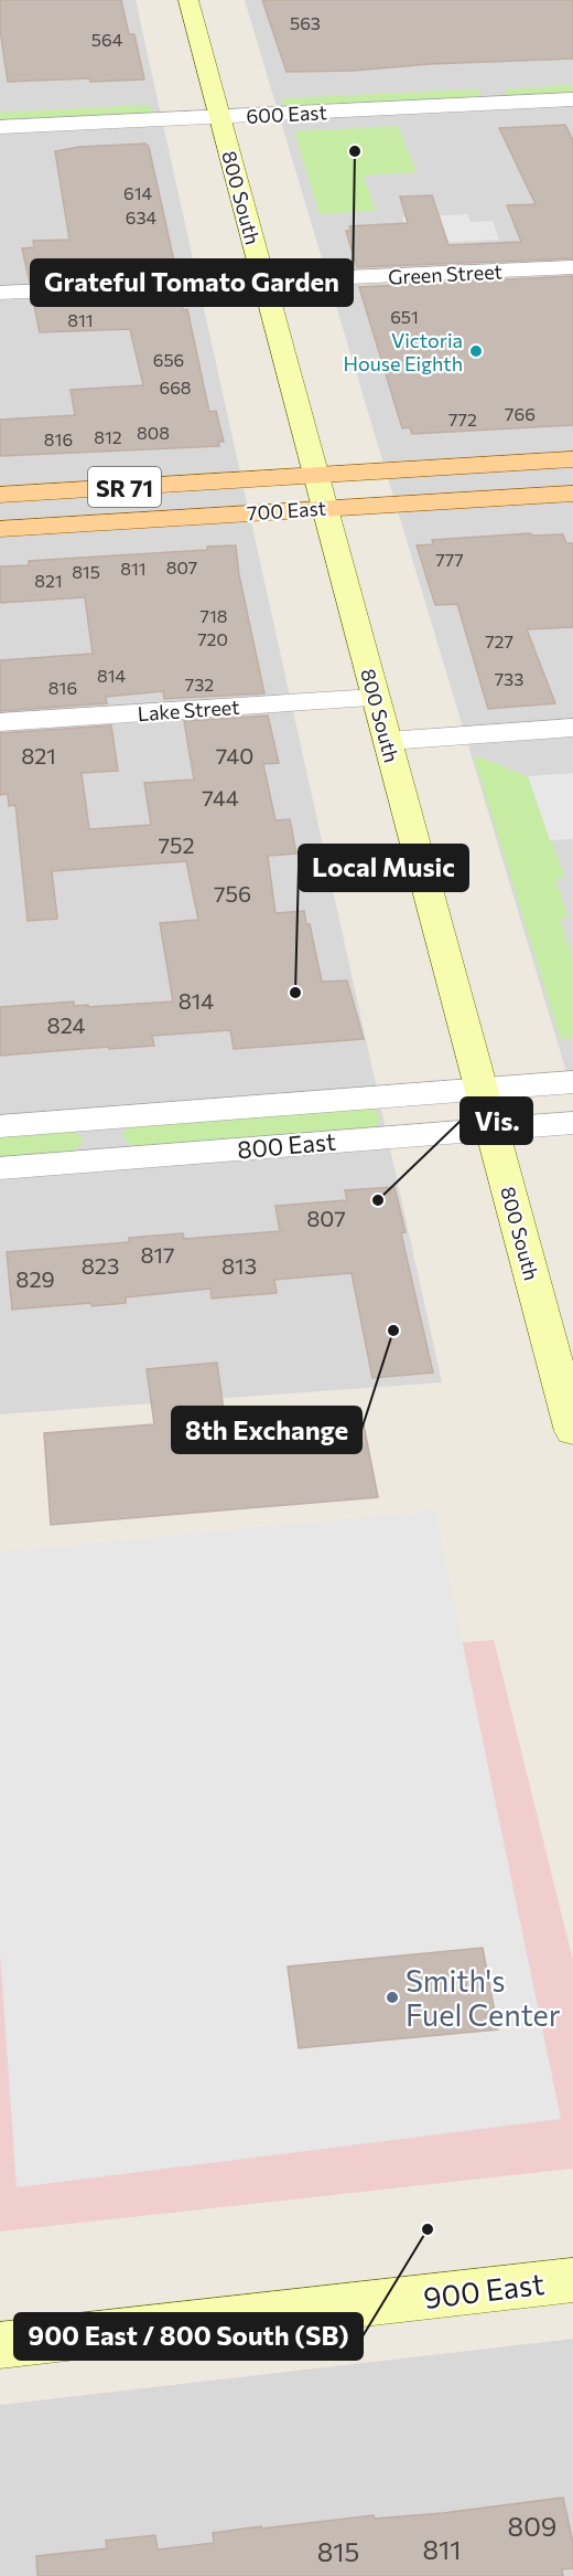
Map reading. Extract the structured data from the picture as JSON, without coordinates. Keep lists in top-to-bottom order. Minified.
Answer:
{"streets":{"main road":["800 South","SR 71","700 East","900 East"],"street":["600 East","Green Street","Lake Street","800 East"]},"crossings":[["600 East","800 South"],["800 South","Green Street"],["800 South","700 East"],["800 South","Lake Street"],["800 South","800 East"]],"places":["Grateful Tomato Garden","Victoria House Eighth","Local Music","Vis.","8th Exchange","Smith's Fuel Center","900 East / 800 South (SB)"],"house_numbers":["563","564","614","634","651","811","656","668","766","772","808","812","816","777","807","811","815","821","718","720","727","814","733","732","816","821","740","744","752","756","814","824","807","817","823","813","829","809","811","815"]}
